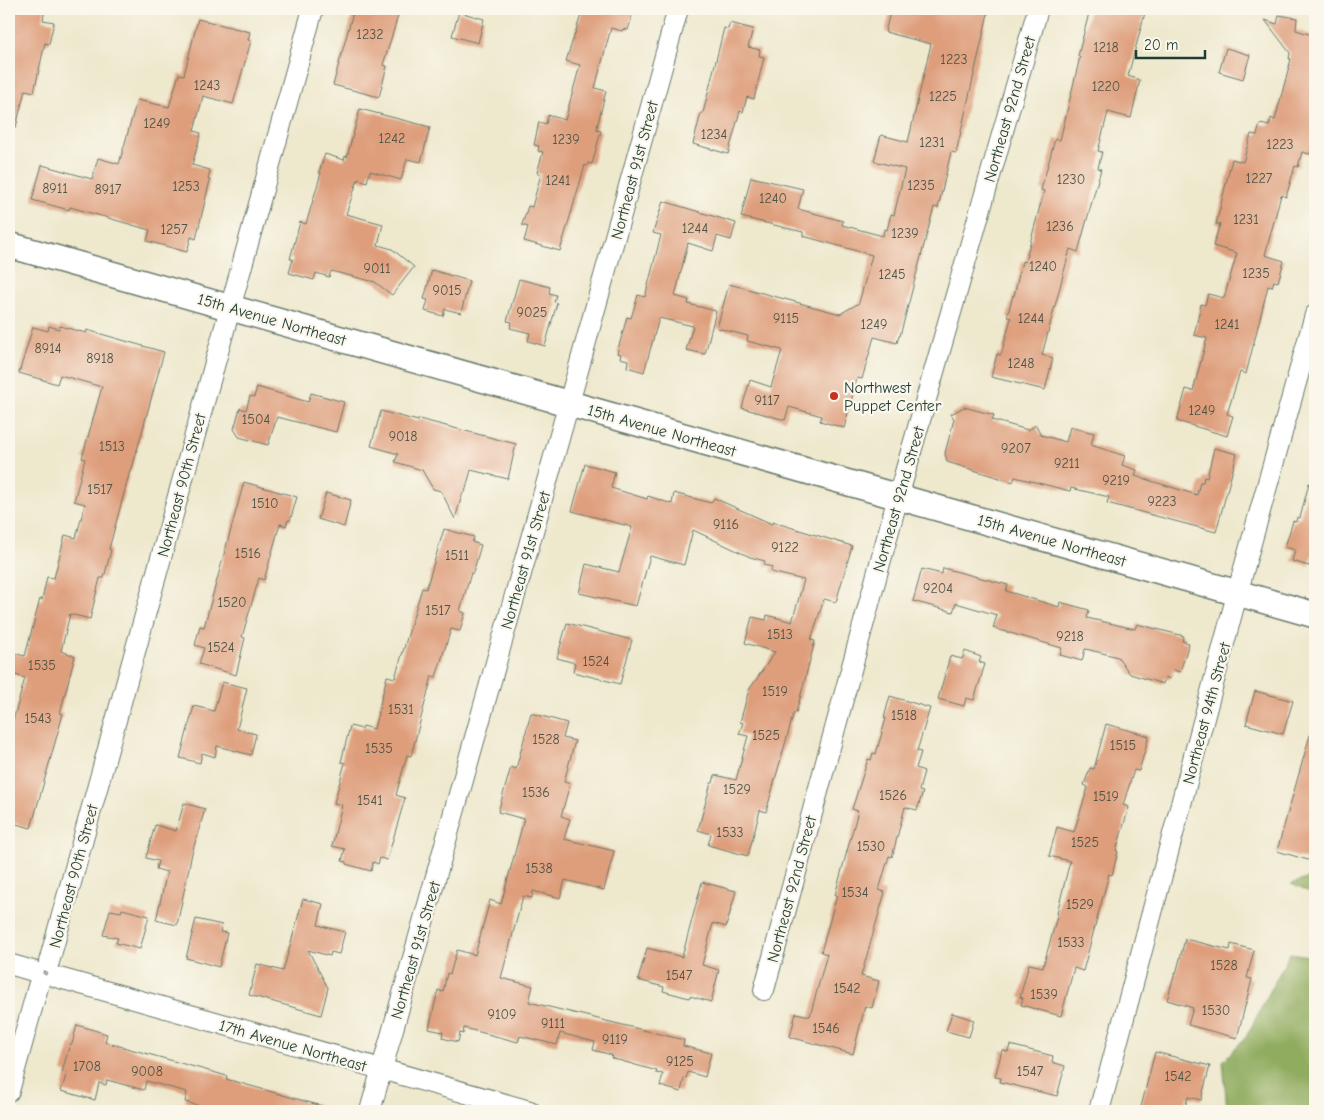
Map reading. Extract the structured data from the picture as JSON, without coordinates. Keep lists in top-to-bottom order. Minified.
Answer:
{"streets":{"street":["Northeast 92nd Street","Northeast 91st Street","15th Avenue Northeast","Northeast 90th Street","Northeast 94th Street","17th Avenue Northeast"]},"crossings":[["Northeast 92nd Street","15th Avenue Northeast"],["Northeast 91st Street","15th Avenue Northeast"],["Northeast 91st Street","17th Avenue Northeast"],["15th Avenue Northeast","Northeast 90th Street"],["15th Avenue Northeast","Northeast 94th Street"],["Northeast 90th Street","17th Avenue Northeast"]],"places":["Northwest Puppet Center"],"house_numbers":["1232","1218","1223","1243","1220","1225","1249","1234","1242","1239","1231","1223","1227","1230","1241","1235","1253","8911","8917","1240","1231","1236","1244","1257","1239","1240","9011","1235","1245","9015","9025","9115","1244","1249","1241","8914","8918","1248","9117","1249","1504","9018","1513","9207","9211","9219","1517","9223","1510","9116","9122","1516","1511","9204","1520","1517","1513","9218","1524","1524","1535","1519","1531","1518","1543","1525","1528","1515","1535","1529","1536","1526","1519","1541","1533","1525","1530","1538","1534","1529","1533","1528","1547","1542","1539","1530","9109","9111","1546","9119","9125","1708","9008","1547","1542"],"scale_bar":"20 m"}
